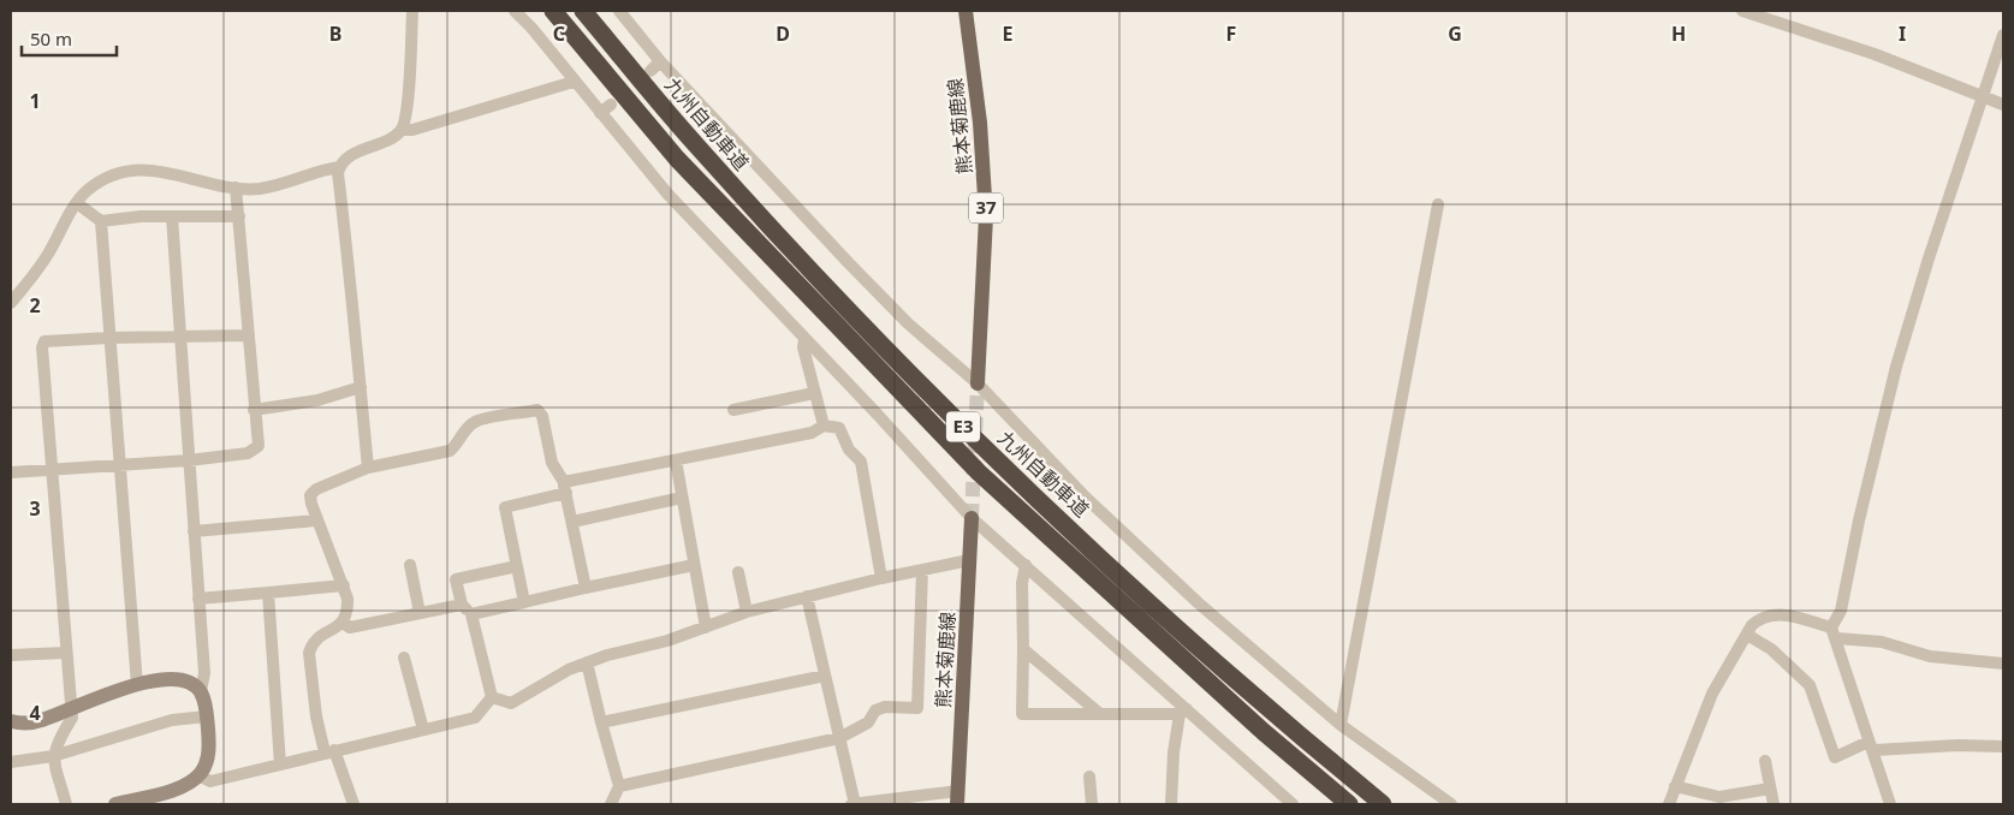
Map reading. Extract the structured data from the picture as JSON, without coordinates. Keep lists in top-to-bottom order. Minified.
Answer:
{"streets":{"highway":["九州自動車道","E3"],"main road":["熊本菊鹿線","37"]},"scale_bar":"50 m","grid":{"columns":["B","C","D","E","F","G","H","I"],"rows":["1","2","3","4"]}}
